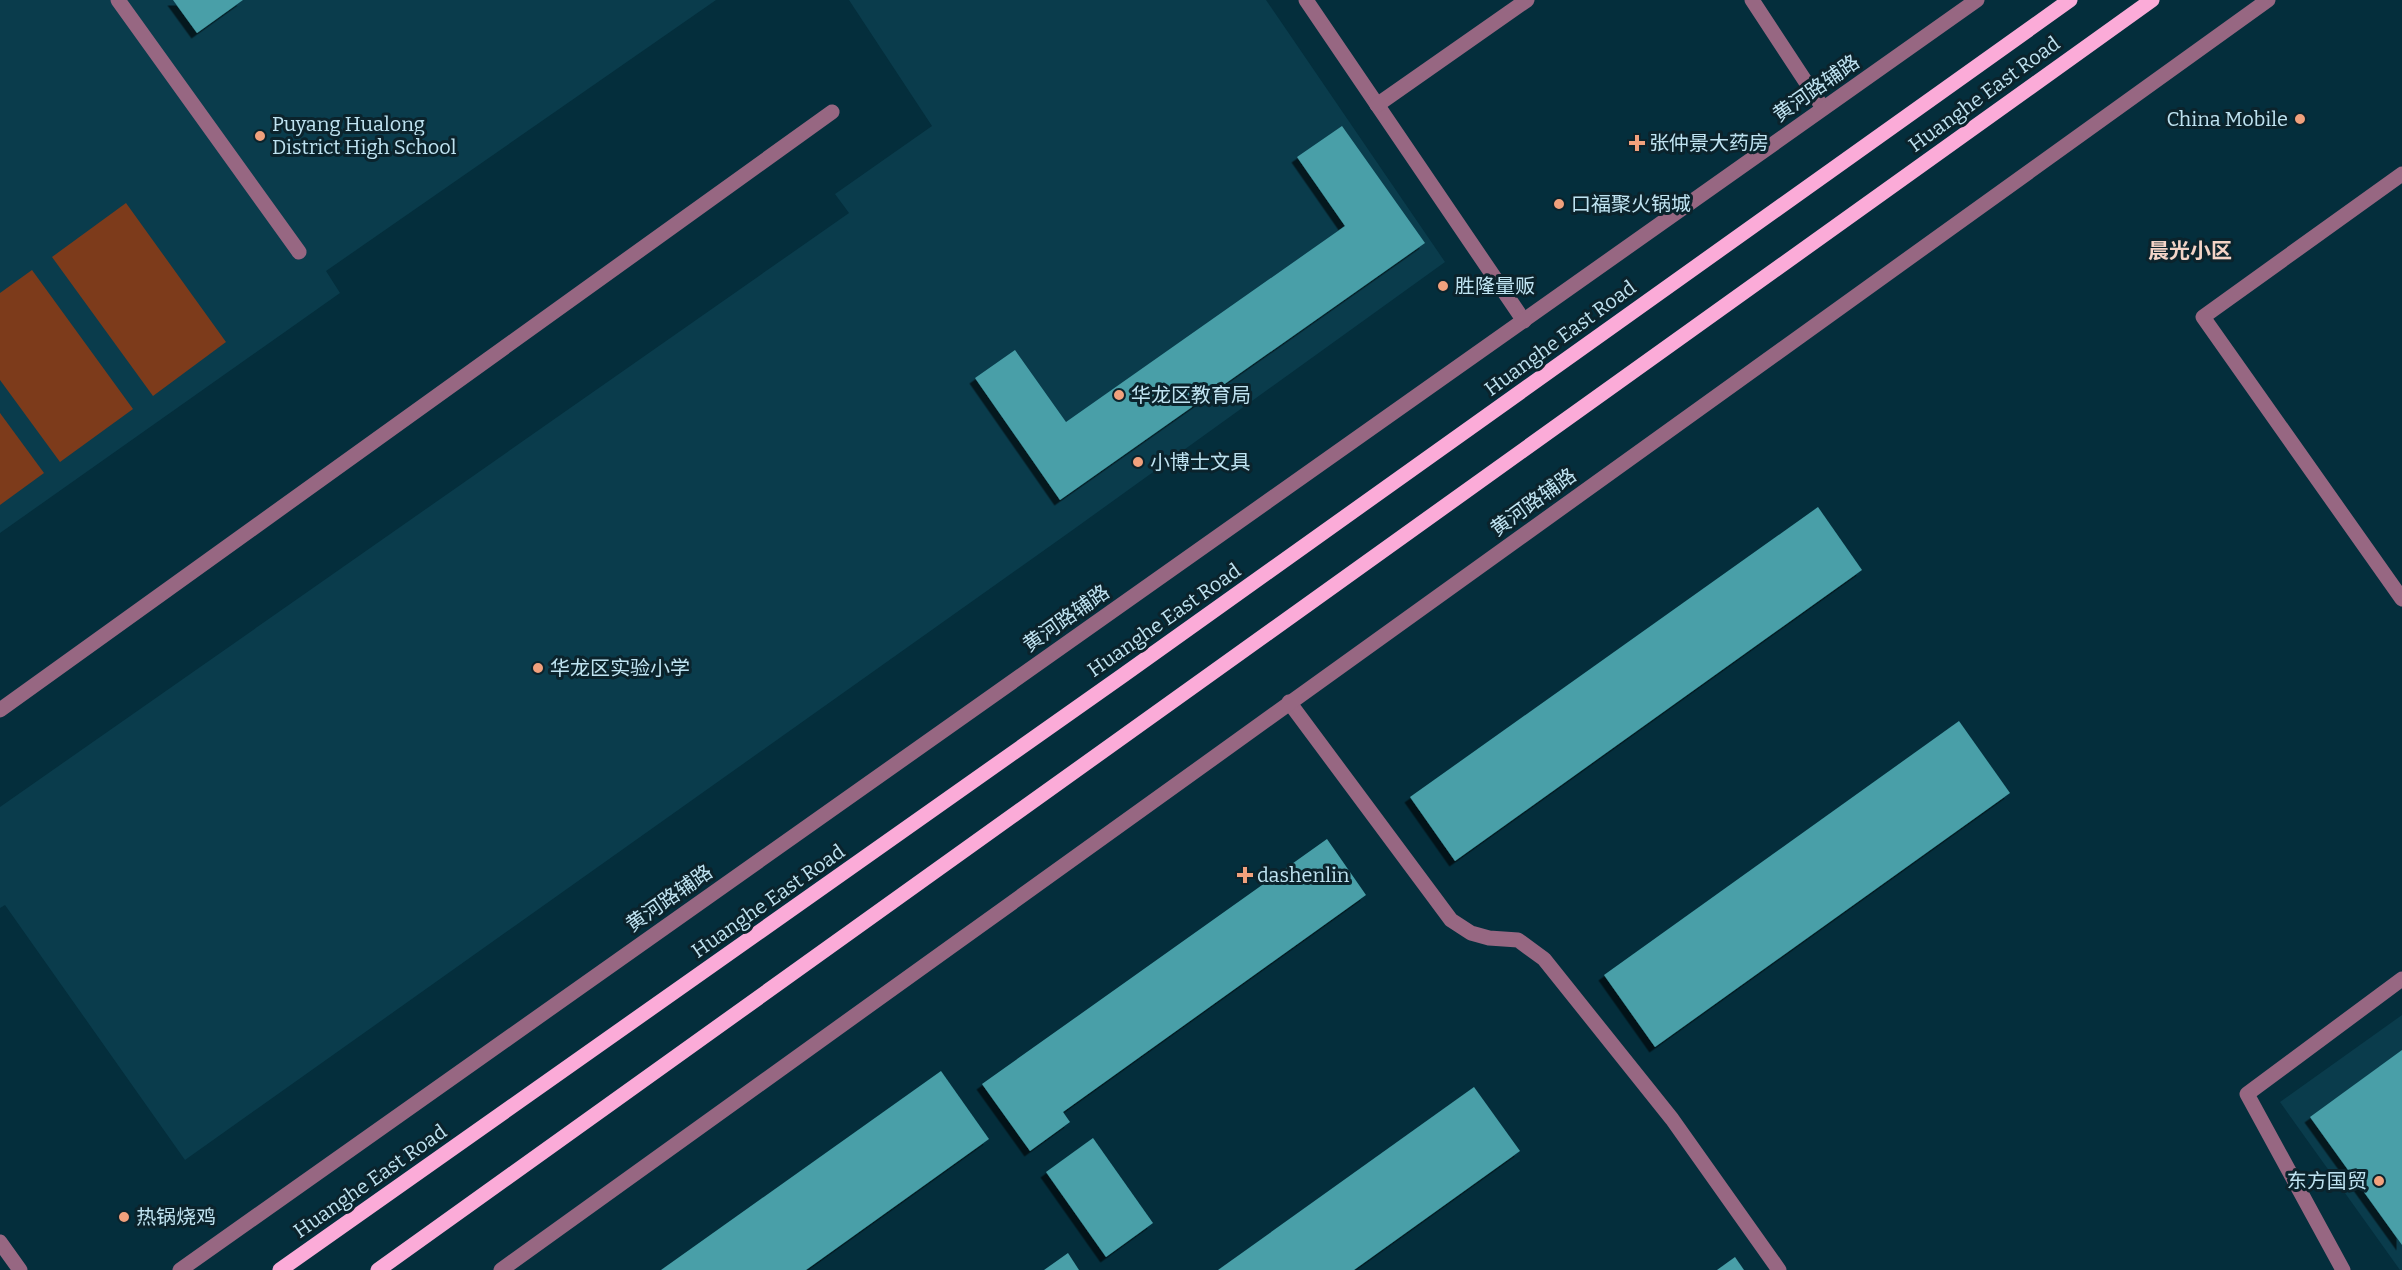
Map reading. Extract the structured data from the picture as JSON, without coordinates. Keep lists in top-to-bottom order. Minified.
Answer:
{"streets":{"main road":["Huanghe East Road"],"street":["黄河路辅路"]},"districts":["晨光小区"],"places":{"other":["China Mobile","Puyang Hualong District High School","口福聚火锅城","胜隆量贩","华龙区教育局","小博士文具","华龙区实验小学","东方国贸","热锅烧鸡"],"health":["张仲景大药房","dashenlin"]}}
